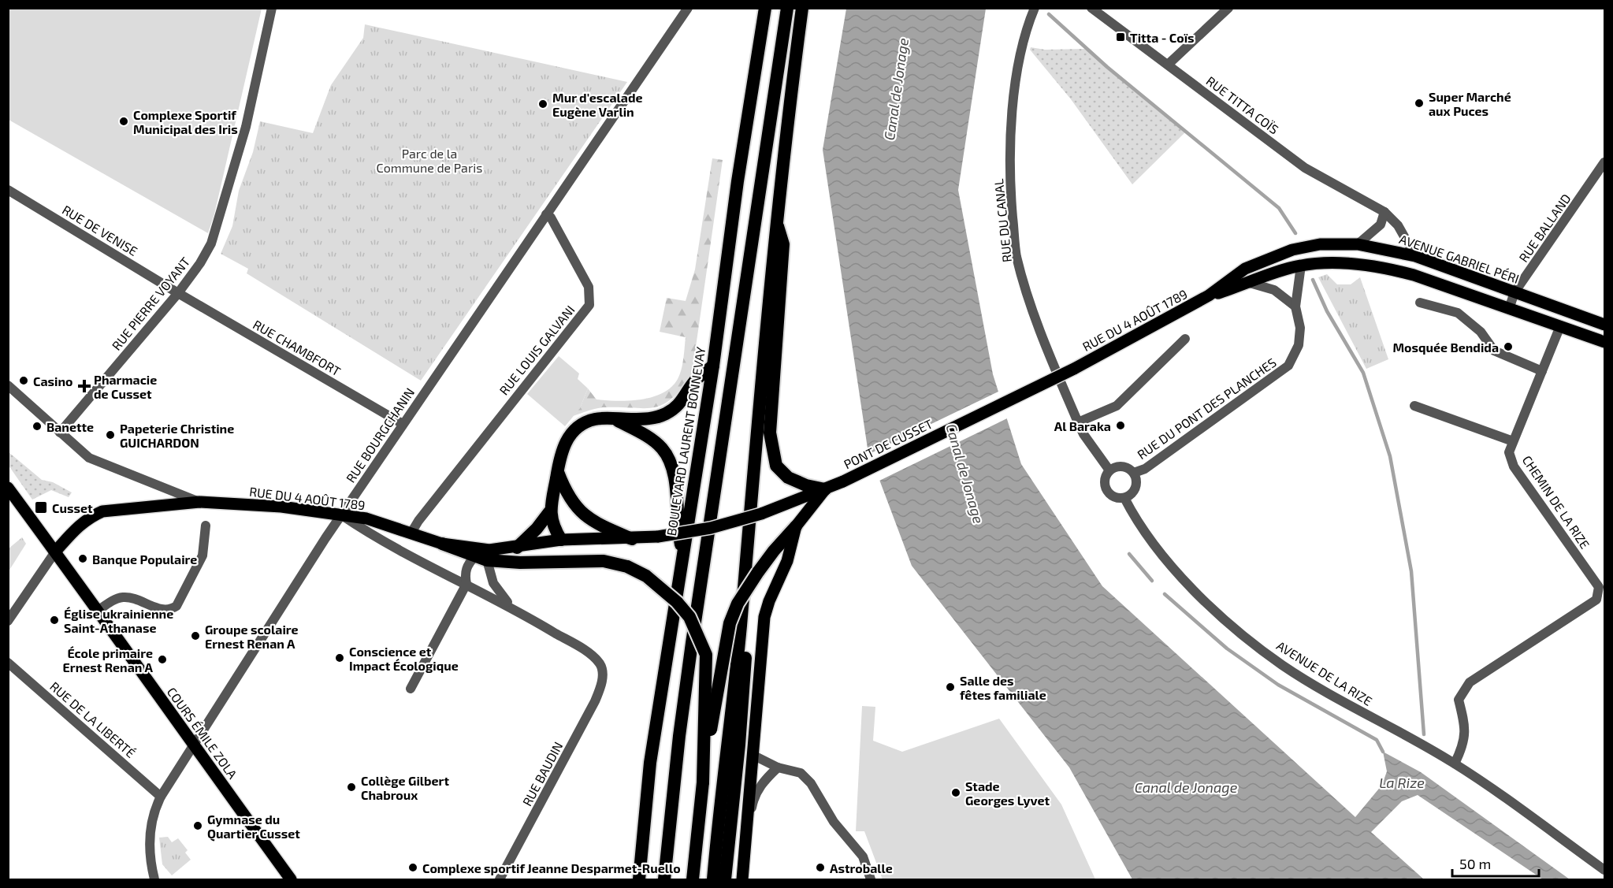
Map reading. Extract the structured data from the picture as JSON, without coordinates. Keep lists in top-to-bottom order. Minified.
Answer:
{"streets":{"highway":["BOULEVARD LAURENT BONNEVAY"],"main road":["AVENUE GABRIEL PÉRI","RUE DU 4 AOÛT 1789","PONT DE CUSSET","COURS ÉMILE ZOLA"],"street":["RUE TITTA COÏS","RUE DU CANAL","RUE BALLAND","RUE DE VENISE","RUE PIERRE VOYANT","RUE CHAMBFORT","RUE LOUIS GALVANI","RUE DU PONT DES PLANCHES","RUE BOURGCHANIN","CHEMIN DE LA RIZE","AVENUE DE LA RIZE","RUE DE LA LIBERTÉ","RUE BAUDIN"]},"crossings":[["RUE TITTA COÏS","AVENUE GABRIEL PÉRI"],["RUE DU CANAL","RUE DU PONT DES PLANCHES"],["RUE DU CANAL","AVENUE DE LA RIZE"],["RUE BALLAND","AVENUE GABRIEL PÉRI"],["RUE DE VENISE","RUE PIERRE VOYANT"],["RUE DE VENISE","RUE CHAMBFORT"],["AVENUE GABRIEL PÉRI","RUE DU 4 AOÛT 1789"],["RUE PIERRE VOYANT","RUE DU 4 AOÛT 1789"],["RUE PIERRE VOYANT","RUE CHAMBFORT"],["RUE DU 4 AOÛT 1789","RUE LOUIS GALVANI"],["RUE DU 4 AOÛT 1789","RUE DU PONT DES PLANCHES"],["RUE DU 4 AOÛT 1789","RUE BOURGCHANIN"],["RUE DU 4 AOÛT 1789","PONT DE CUSSET"],["RUE CHAMBFORT","RUE BOURGCHANIN"],["RUE LOUIS GALVANI","RUE BOURGCHANIN"],["RUE DU PONT DES PLANCHES","AVENUE DE LA RIZE"],["RUE BOURGCHANIN","RUE DE LA LIBERTÉ"],["RUE BOURGCHANIN","COURS ÉMILE ZOLA"],["CHEMIN DE LA RIZE","AVENUE DE LA RIZE"]],"water":["Canal de Jonage","La Rize"],"parks":["Parc de la Commune de Paris"],"places":{"transit":["Titta - Coïs","Cusset"],"other":["Super Marché aux Puces","Mur d'escalade Eugène Varlin","Complexe Sportif Municipal des Iris","Mosquée Bendida","Casino","Al Baraka","Banette","Papeterie Christine GUICHARDON","Banque Populaire","Église ukrainienne Saint-Athanase","Groupe scolaire Ernest Renan A","Conscience et Impact Écologique","École primaire Ernest Renan A","Salle des fêtes familiale","Collège Gilbert Chabroux","Stade Georges Lyvet","Gymnase du Quartier Cusset","Complexe sportif Jeanne Desparmet-Ruello","Astroballe"],"health":["Pharmacie de Cusset"]},"scale_bar":"50 m"}
